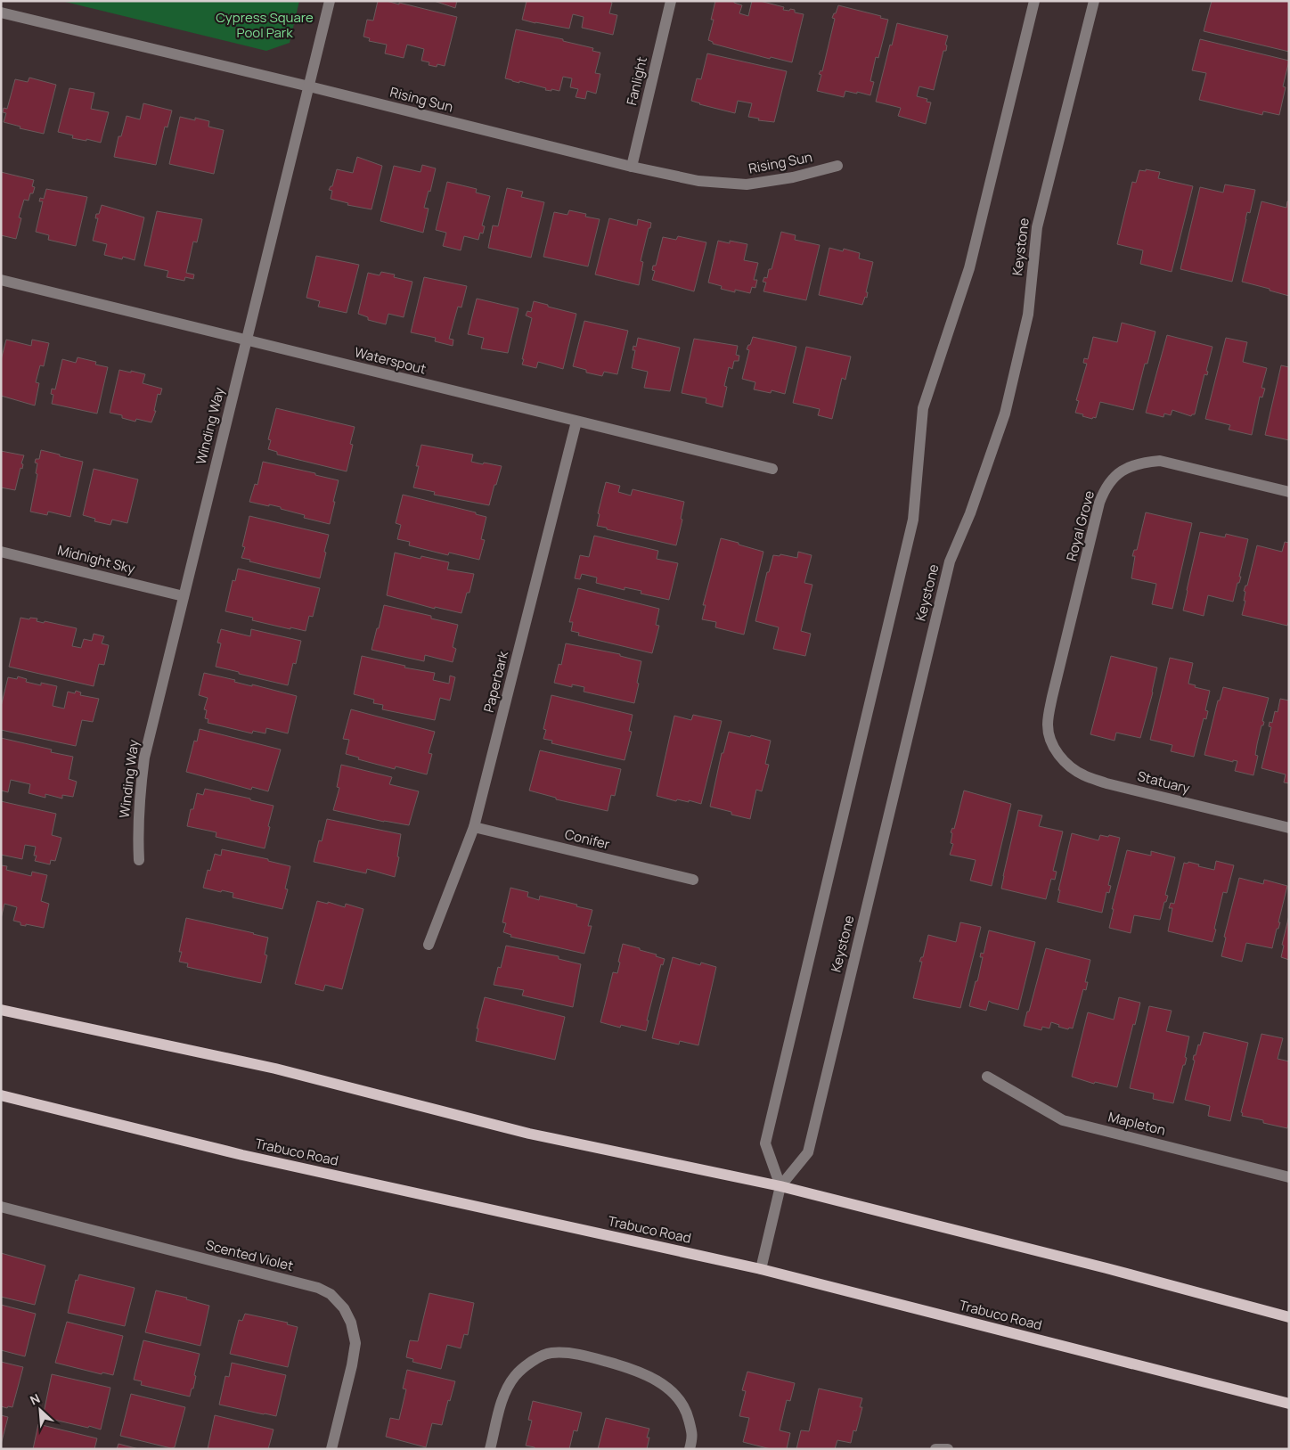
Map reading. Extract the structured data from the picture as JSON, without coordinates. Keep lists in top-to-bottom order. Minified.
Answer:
{"streets":{"main road":["Trabuco Road"],"street":["Fanlight","Rising Sun","Keystone","Waterspout","Winding Way","Royal Grove","Midnight Sky","Paperbark","Statuary","Conifer","Mapleton","Scented Violet"]},"crossings":[["Fanlight","Rising Sun"],["Rising Sun","Winding Way"],["Keystone","Trabuco Road"],["Waterspout","Winding Way"],["Waterspout","Paperbark"],["Winding Way","Midnight Sky"],["Royal Grove","Statuary"],["Paperbark","Conifer"]],"parks":["Cypress Square Pool Park"],"north":"top left"}
